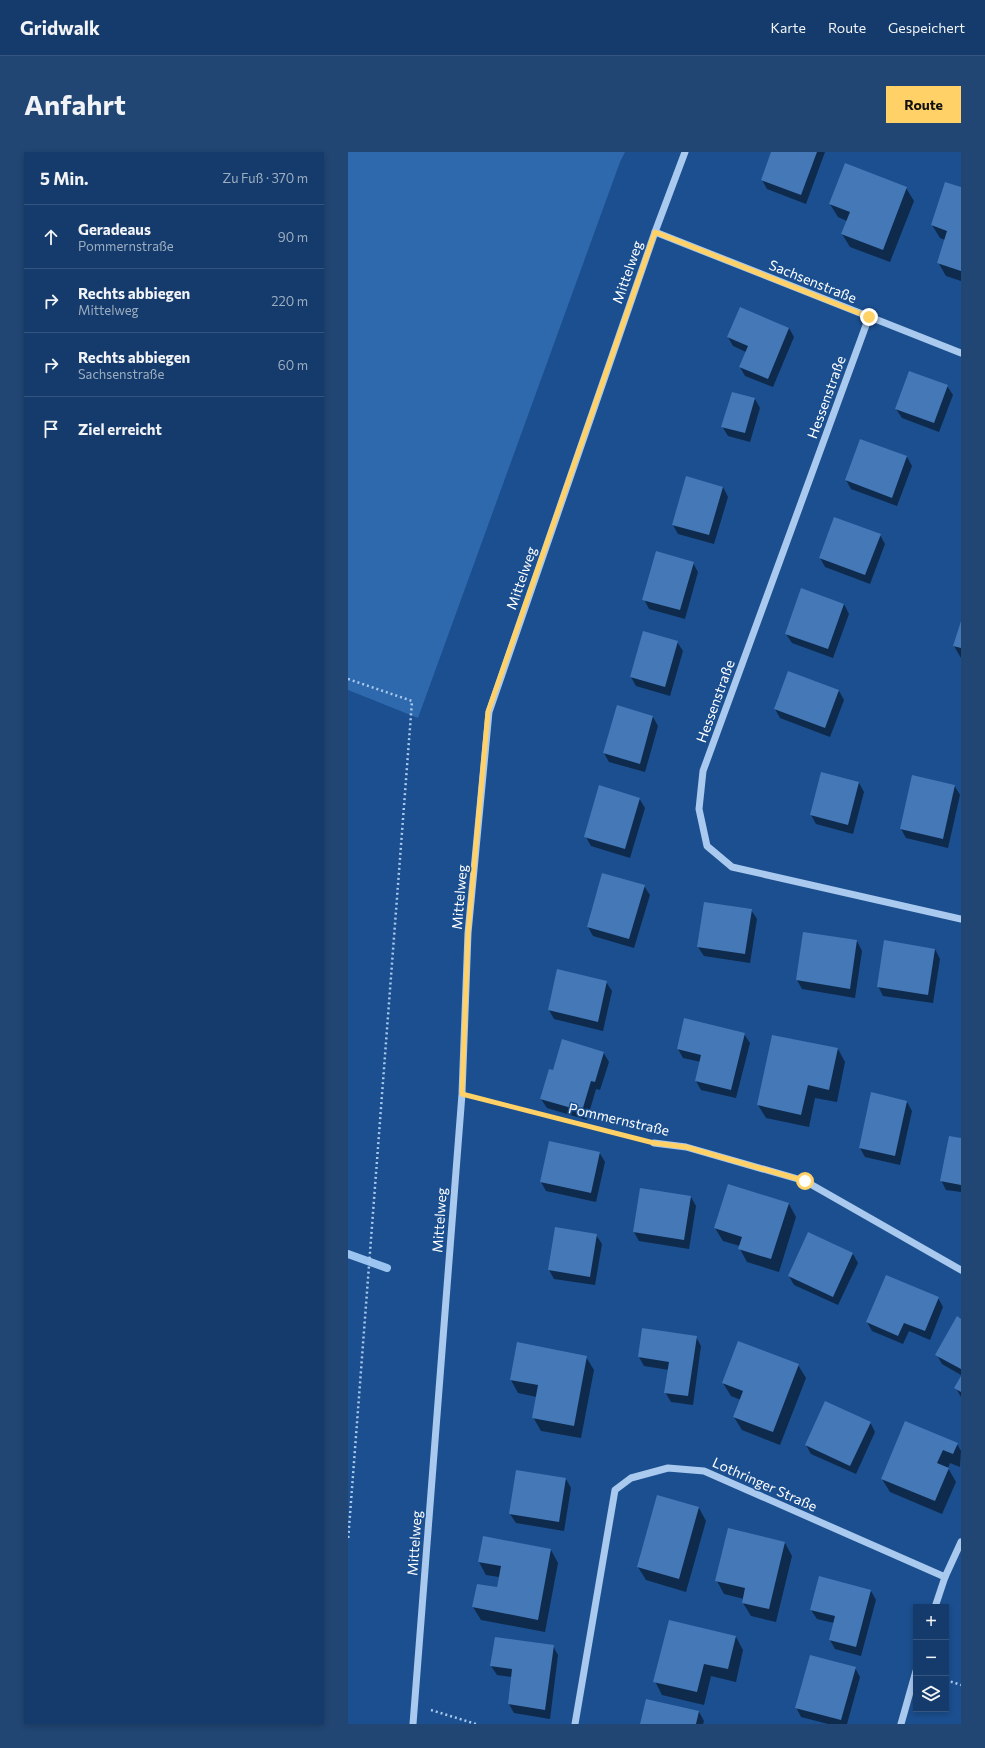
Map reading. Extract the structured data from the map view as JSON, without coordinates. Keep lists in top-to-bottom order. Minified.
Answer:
{"streets":{"street":["Mittelweg","Sachsenstraße","Hessenstraße","Pommernstraße","Lothringer Straße"]},"crossings":[["Mittelweg","Sachsenstraße"],["Mittelweg","Pommernstraße"],["Sachsenstraße","Hessenstraße"]],"page":{"header":"Gridwalk","nav":["Karte","Route","Gespeichert"],"buttons":"Route","title":"Anfahrt","heading":["5 Min.","Zu Fuß · 370 m"],"list":[["Geradeaus","Pommernstraße","90 m"],["Rechts abbiegen","Mittelweg","220 m"],["Rechts abbiegen","Sachsenstraße","60 m"],"Ziel erreicht"],"map_buttons":["+","−"]}}
